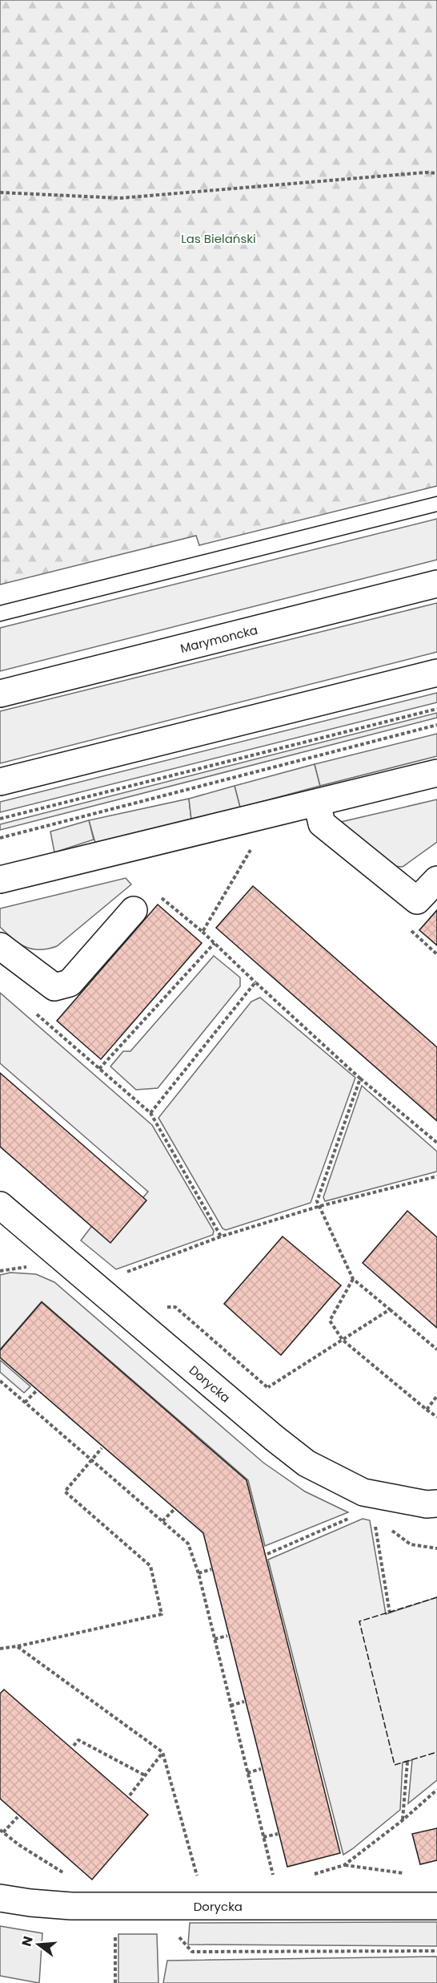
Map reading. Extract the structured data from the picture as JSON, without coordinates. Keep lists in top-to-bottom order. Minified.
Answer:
{"streets":{"street":["Marymoncka","Dorycka"]},"parks":["Las Bielański"],"north":"left"}
